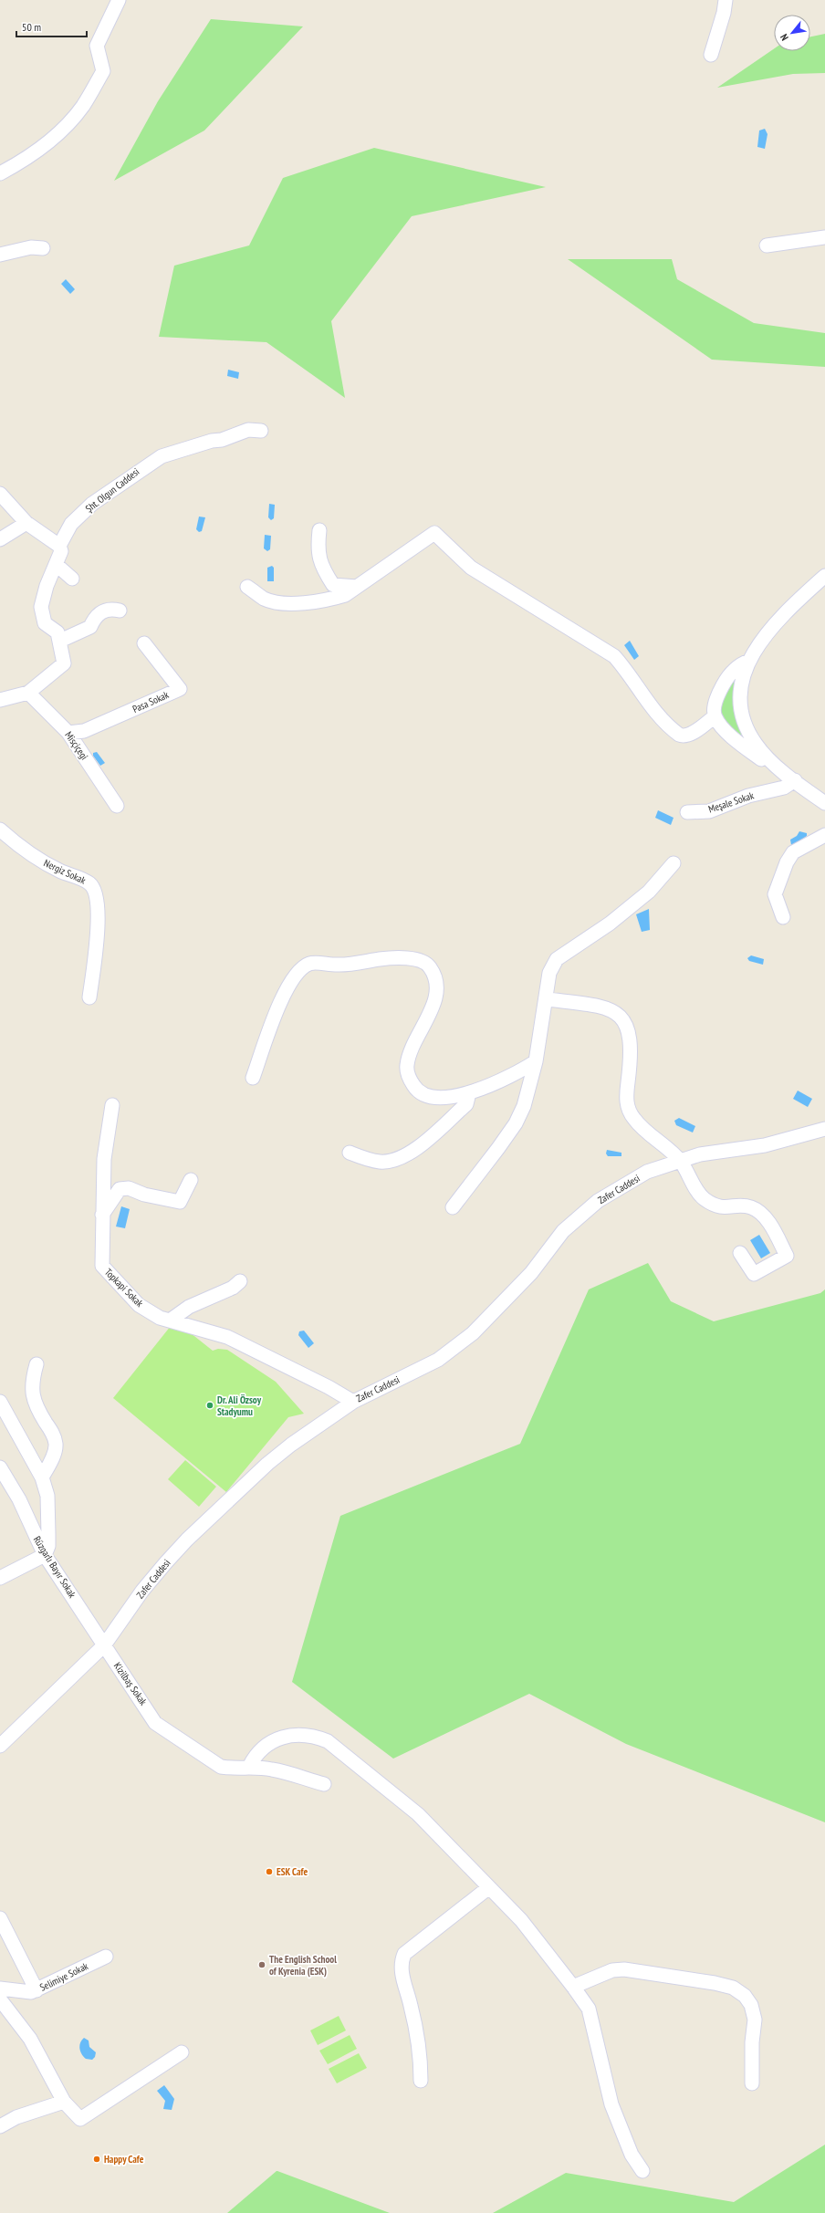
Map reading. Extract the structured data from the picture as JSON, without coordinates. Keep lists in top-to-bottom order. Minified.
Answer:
{"streets":{"street":["Şht. Olgun Caddesi","Pasa Sokak","Misçiçegi","Meşale Sokak","Nergiz Sokak","Zafer Caddesi","Topkapi Sokak","Rüzgarlı Bayır Sokak","Kizilbaş Sokak","Selimiye Sokak"]},"crossings":[["Şht. Olgun Caddesi","Misçiçegi"],["Pasa Sokak","Misçiçegi"],["Zafer Caddesi","Topkapi Sokak"],["Zafer Caddesi","Rüzgarlı Bayır Sokak"],["Zafer Caddesi","Kizilbaş Sokak"],["Rüzgarlı Bayır Sokak","Kizilbaş Sokak"]],"places":["Dr. Ali Özsoy Stadyumu","ESK Cafe","The English School of Kyrenia (ESK)","Happy Cafe"],"scale_bar":"50 m","north":"bottom left"}
